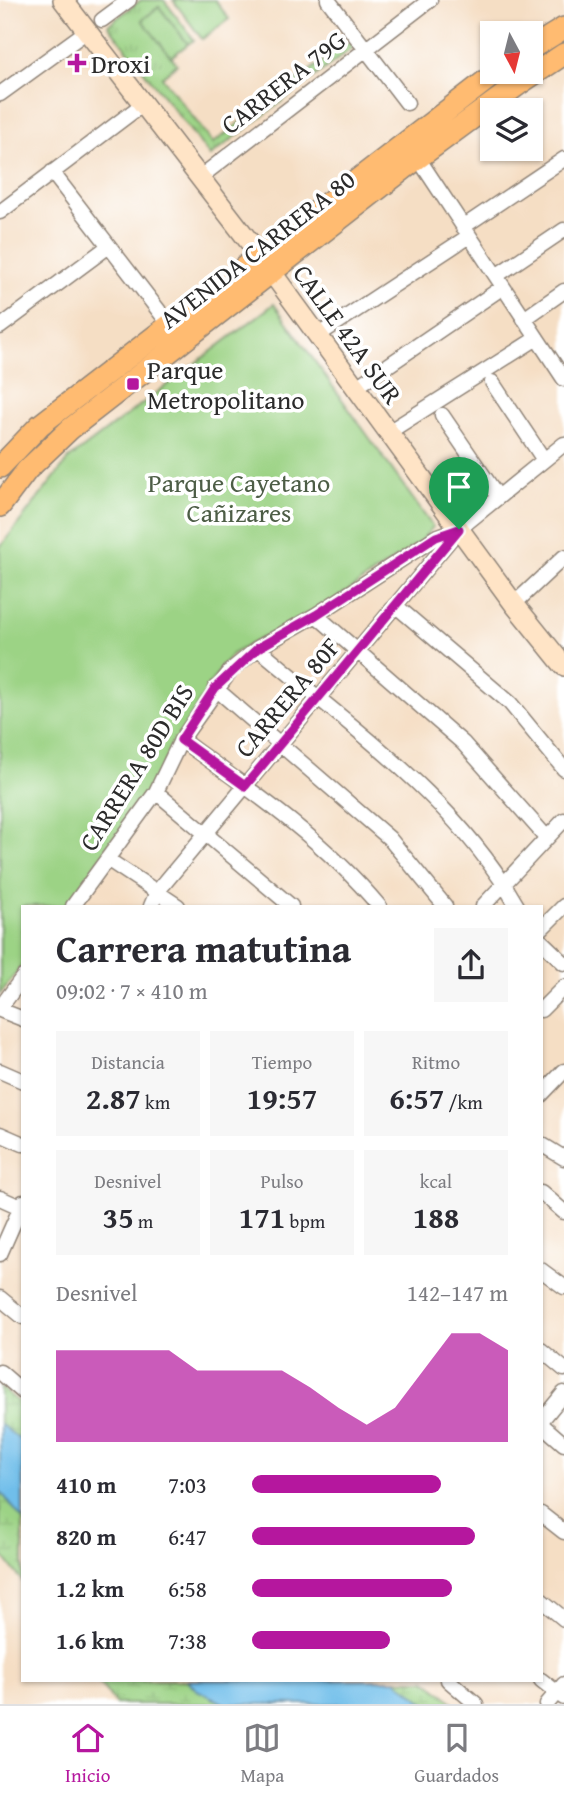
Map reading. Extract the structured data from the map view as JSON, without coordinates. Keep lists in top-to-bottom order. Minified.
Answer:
{"streets":{"main road":["AVENIDA CARRERA 80"],"street":["CARRERA 79G","CALLE 42A SUR","CARRERA 80F","CARRERA 80D BIS"]},"crossings":[["CARRERA 79G","CALLE 42A SUR"],["AVENIDA CARRERA 80","CALLE 42A SUR"],["CALLE 42A SUR","CARRERA 80F"],["CALLE 42A SUR","CARRERA 80D BIS"],["CARRERA 80F","CARRERA 80D BIS"]],"parks":["Parque Cayetano Cañizares"],"places":{"health":["Droxi"],"transit":["Parque Metropolitano"]},"north":"bottom","page":{"heading":["Carrera matutina","09:02 · 7 × 410 m"],"stats":[["Distancia","2.87 km"],["Tiempo","19:57"],["Ritmo","6:57 /km"],["Desnivel","35 m"],["Pulso","171 bpm"],["kcal","188"]],"chart":["Desnivel","142–147 m"],"list":[{"name":"410 m","note":"7:03"},{"name":"820 m","note":"6:47"},{"name":"1.2 km","note":"6:58"},{"name":"1.6 km","note":"7:38"}],"tabs":["Inicio","Mapa","Guardados"]}}
